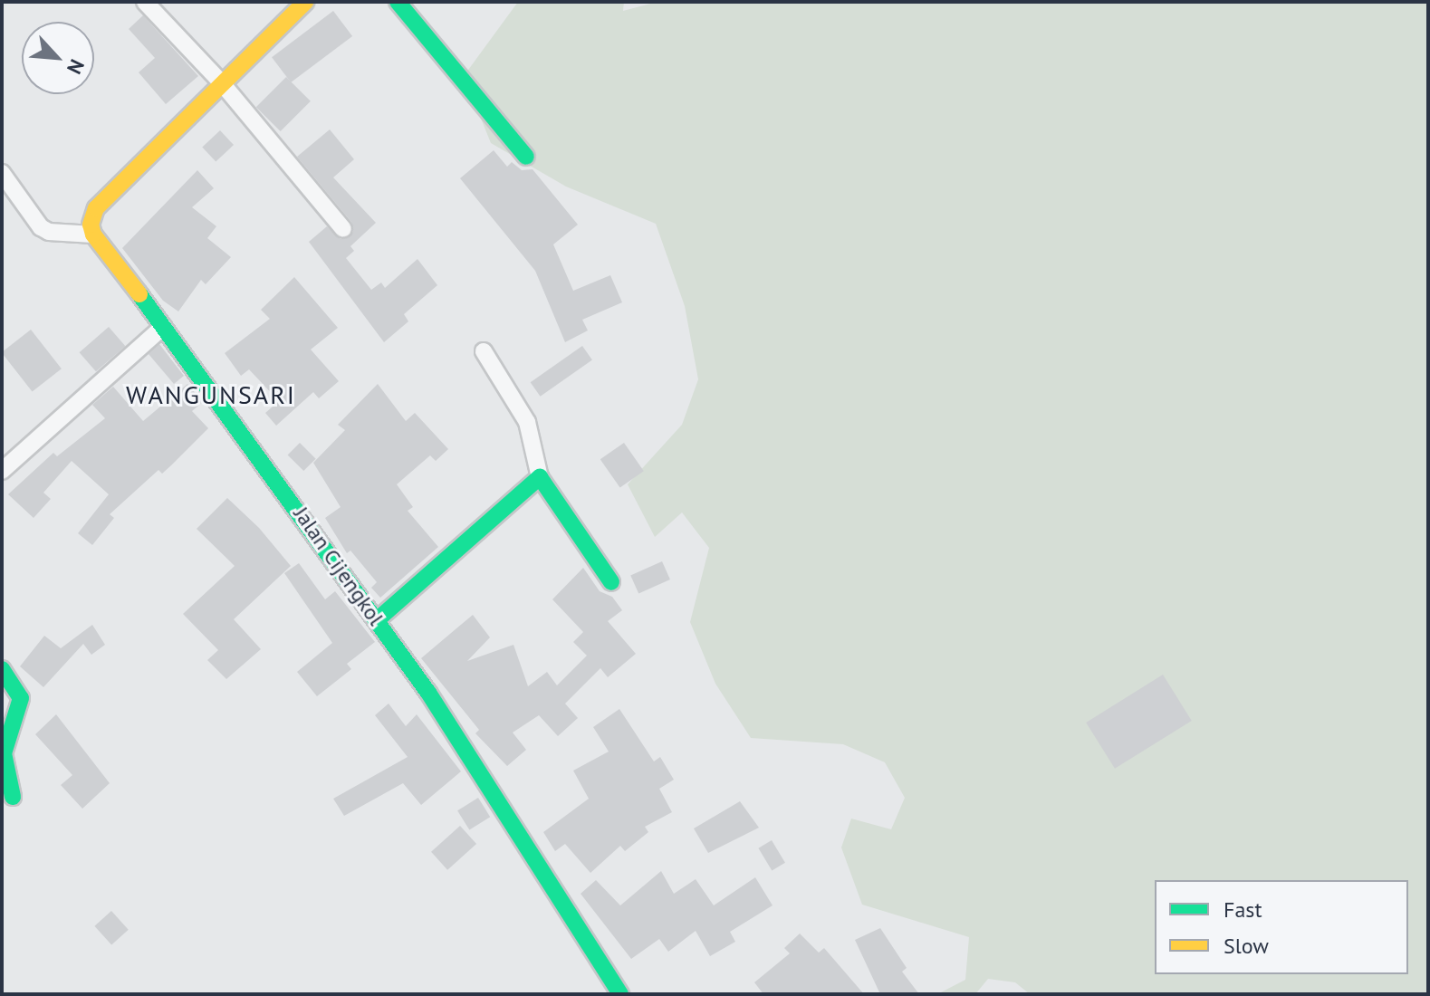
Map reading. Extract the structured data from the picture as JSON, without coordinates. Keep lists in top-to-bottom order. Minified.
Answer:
{"streets":{"street":["Jalan Cijengkol"]},"districts":["WANGUNSARI"],"legend":["Fast","Slow"],"north":"bottom right"}
